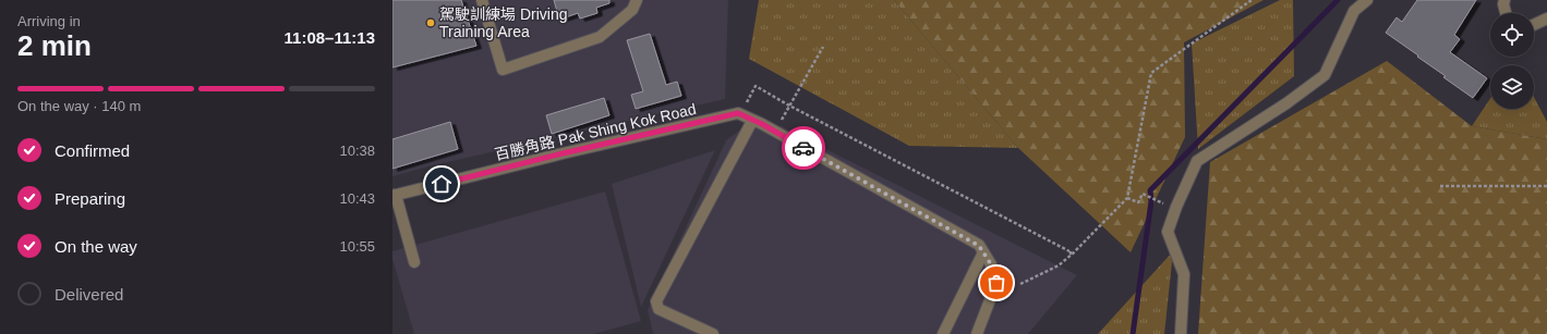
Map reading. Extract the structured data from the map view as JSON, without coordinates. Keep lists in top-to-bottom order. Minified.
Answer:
{"streets":{"street":["百勝角路 Pak Shing Kok Road"]},"places":["駕駛訓練場 Driving Training Area"],"page":{"heading":["2 min","Arriving in","11:08–11:13"],"bar":"On the way · 140 m","list":[["Confirmed","10:38"],["Preparing","10:43"],["On the way","10:55"],"Delivered"]}}
